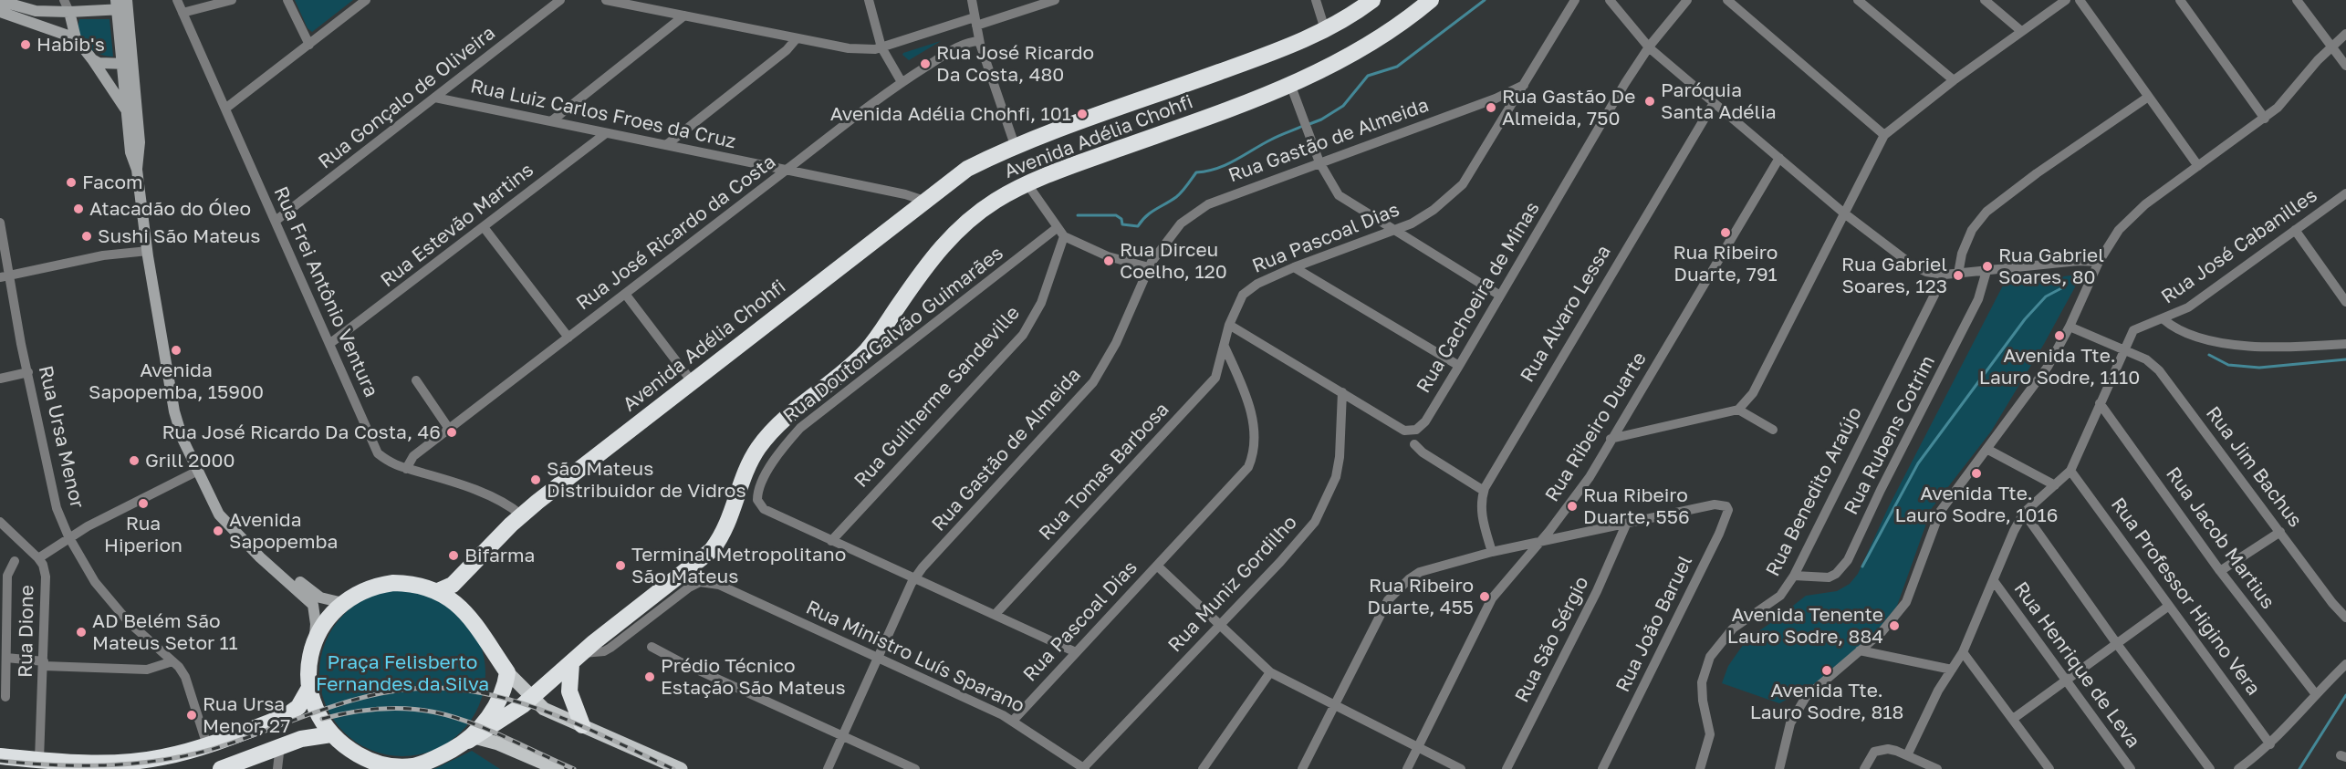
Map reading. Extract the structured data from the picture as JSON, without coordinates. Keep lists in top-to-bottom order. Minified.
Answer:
{"streets":{"highway":["Avenida Adélia Chohfi"],"street":["Rua Gonçalo de Oliveira","Rua Luiz Carlos Froes da Cruz","Rua Gastão de Almeida","Rua Estevão Martins","Rua José Ricardo da Costa","Rua Pascoal Dias","Rua José Cabanilles","Rua Frei Antônio Ventura","Rua Cachoeira de Minas","Rua Alvaro Lessa","Rua Doutor Galvão Guimarães","Rua Guilherme Sandeville","Rua Ribeiro Duarte","Rua Rubens Cotrim","Rua Ursa Menor","Rua Jim Bachus","Rua Tomas Barbosa","Rua Benedito Araújo","Rua Jacob Martius","Rua Muniz Gordilho","Rua Professor Higino Vera","Rua João Baruel","Rua Dione","Rua São Sérgio","Rua Ministro Luís Sparano","Rua Henrique de Leva"]},"crossings":[["Rua Gonçalo de Oliveira","Rua Luiz Carlos Froes da Cruz"],["Rua Gonçalo de Oliveira","Rua Frei Antônio Ventura"],["Rua Luiz Carlos Froes da Cruz","Avenida Adélia Chohfi"],["Rua Luiz Carlos Froes da Cruz","Rua Estevão Martins"],["Rua Luiz Carlos Froes da Cruz","Rua José Ricardo da Costa"],["Avenida Adélia Chohfi","Rua Frei Antônio Ventura"],["Avenida Adélia Chohfi","Rua Ministro Luís Sparano"],["Rua Gastão de Almeida","Rua Pascoal Dias"],["Rua Gastão de Almeida","Rua Ministro Luís Sparano"],["Rua Estevão Martins","Rua Frei Antônio Ventura"],["Rua José Ricardo da Costa","Rua Frei Antônio Ventura"],["Rua Pascoal Dias","Rua Cachoeira de Minas"],["Rua Pascoal Dias","Rua Tomas Barbosa"],["Rua Pascoal Dias","Rua Ministro Luís Sparano"],["Rua José Cabanilles","Rua Jim Bachus"],["Rua José Cabanilles","Rua Jacob Martius"],["Rua José Cabanilles","Rua Professor Higino Vera"],["Rua Cachoeira de Minas","Rua Muniz Gordilho"],["Rua Doutor Galvão Guimarães","Rua Guilherme Sandeville"],["Rua Rubens Cotrim","Rua Benedito Araújo"],["Rua Muniz Gordilho","Rua Ministro Luís Sparano"],["Rua João Baruel","Rua São Sérgio"]],"parks":["Praça Felisberto Fernandes da Silva"],"places":["Habib's","Rua José Ricardo Da Costa, 480","Paróquia Santa Adélia","Rua Gastão De Almeida, 750","Avenida Adélia Chohfi, 101","Facom","Atacadão do Óleo","Rua Ribeiro Duarte, 791","Sushi São Mateus","Rua Dirceu Coelho, 120","Rua Gabriel Soares, 80","Rua Gabriel Soares, 123","Avenida Tte. Lauro Sodre, 1110","Avenida Sapopemba, 15900","Rua José Ricardo Da Costa, 46","Grill 2000","Avenida Tte. Lauro Sodre, 1016","São Mateus Distribuidor de Vidros","Rua Hiperion","Rua Ribeiro Duarte, 556","Avenida Sapopemba","Bifarma","Terminal Metropolitano São Mateus","Rua Ribeiro Duarte, 455","Avenida Tenente Lauro Sodre, 884","AD Belém São Mateus Setor 11","Avenida Tte. Lauro Sodre, 818","Prédio Técnico Estação São Mateus","Rua Ursa Menor, 27"]}
